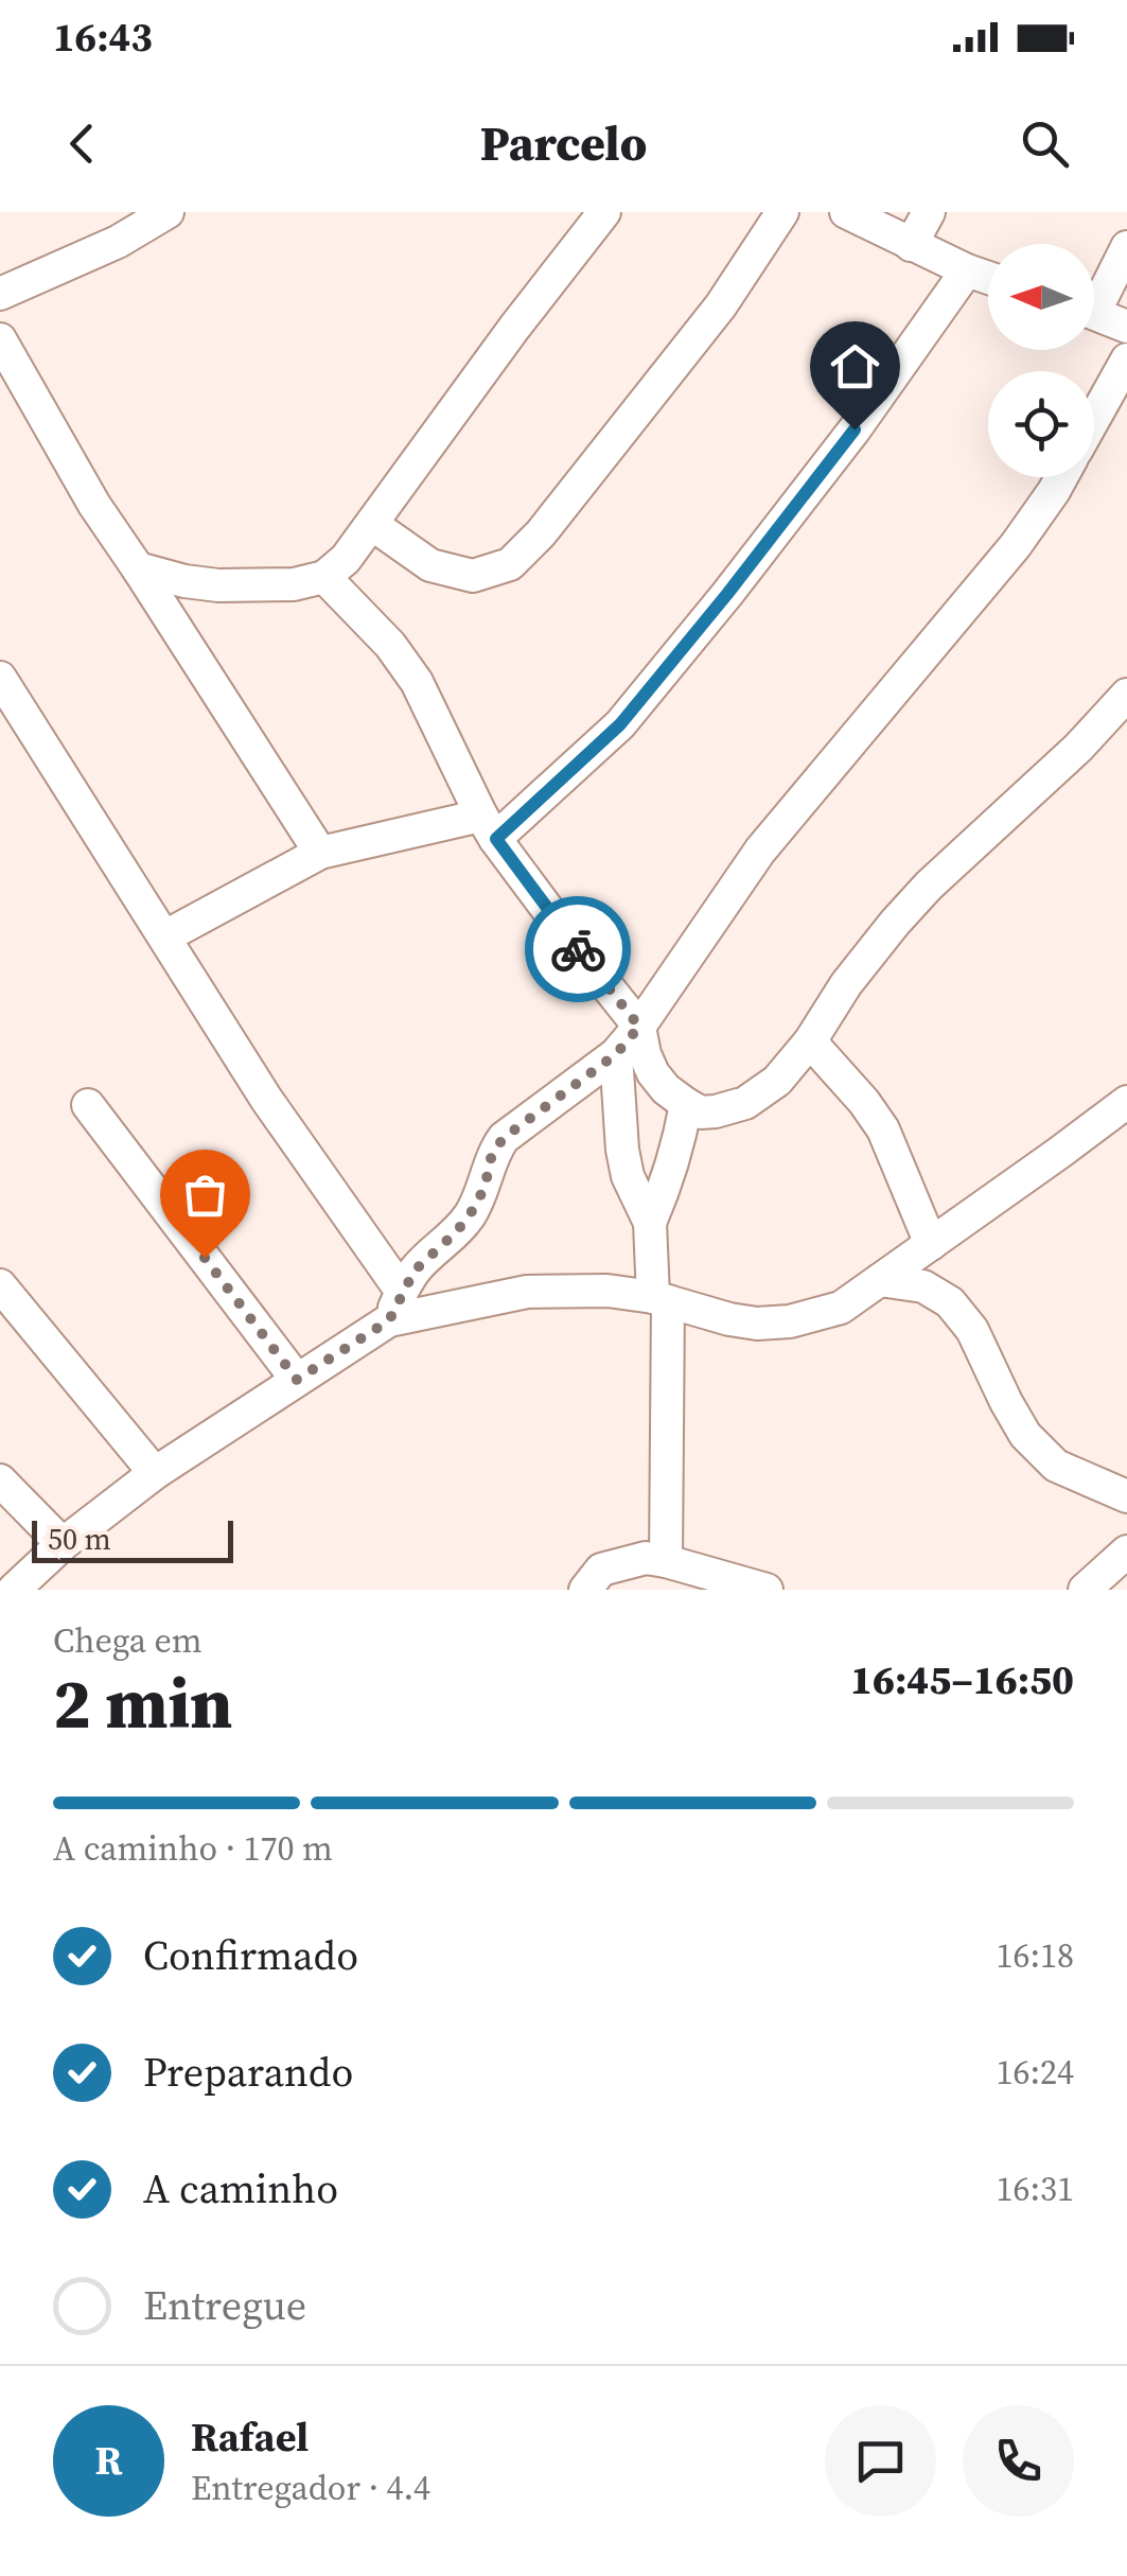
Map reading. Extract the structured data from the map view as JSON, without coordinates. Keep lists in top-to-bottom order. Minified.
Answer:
{"scale_bar":"50 m","north":"left","page":{"status":"16:43","header":"Parcelo","scale":"50 m","heading":["2 min","Chega em","16:45–16:50"],"panel":["Rafael","Entregador · 4.4"],"bar":"A caminho · 170 m","list":[["Confirmado","16:18"],["Preparando","16:24"],["A caminho","16:31"],"Entregue"],"round":"R"}}
